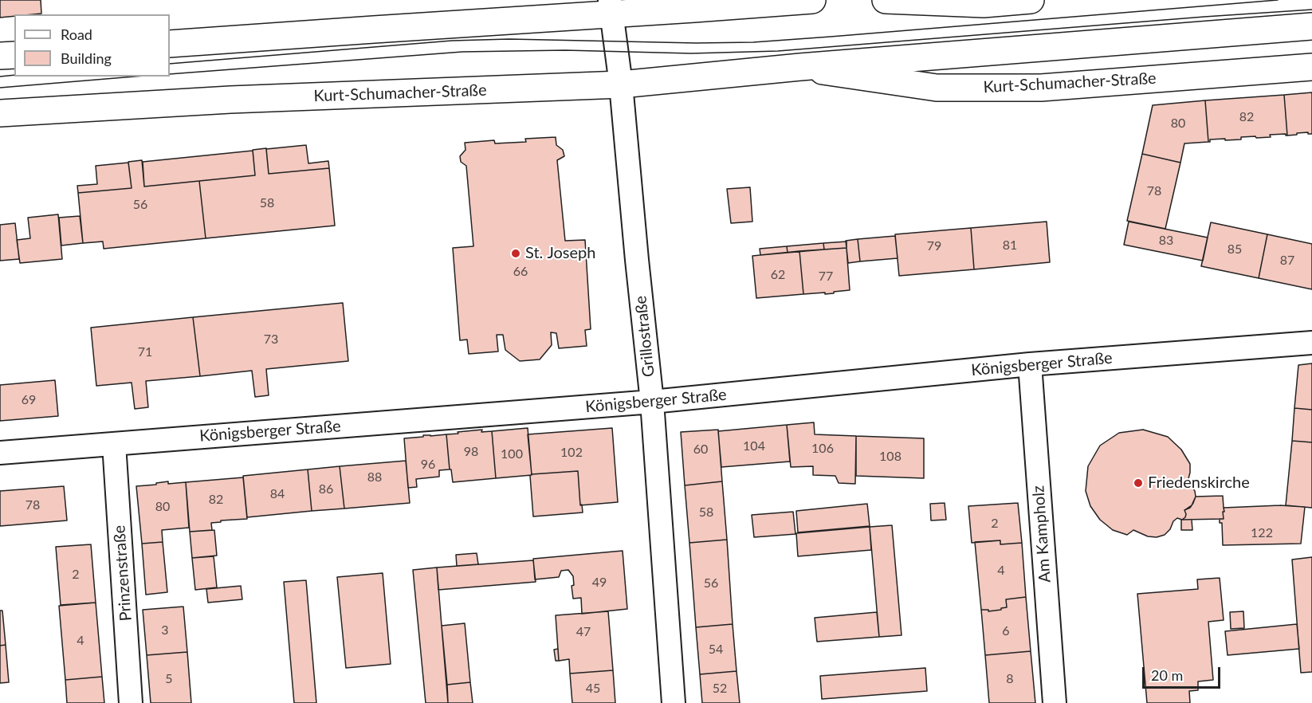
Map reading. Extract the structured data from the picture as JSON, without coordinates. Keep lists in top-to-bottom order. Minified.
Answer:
{"streets":{"main road":["Kurt-Schumacher-Straße"],"street":["Grillostraße","Königsberger Straße","Am Kampholz","Prinzenstraße"]},"crossings":[["Kurt-Schumacher-Straße","Grillostraße"],["Grillostraße","Königsberger Straße"],["Königsberger Straße","Am Kampholz"],["Königsberger Straße","Prinzenstraße"]],"places":["St. Joseph","Friedenskirche"],"house_numbers":["82","80","78","58","56","83","81","79","85","87","66","62","77","73","71","69","104","106","60","98","102","100","108","96","88","86","84","82","78","80","58","2","122","4","2","49","56","3","6","47","4","54","5","8","45","52"],"legend":["Road","Building"],"scale_bar":"20 m"}
